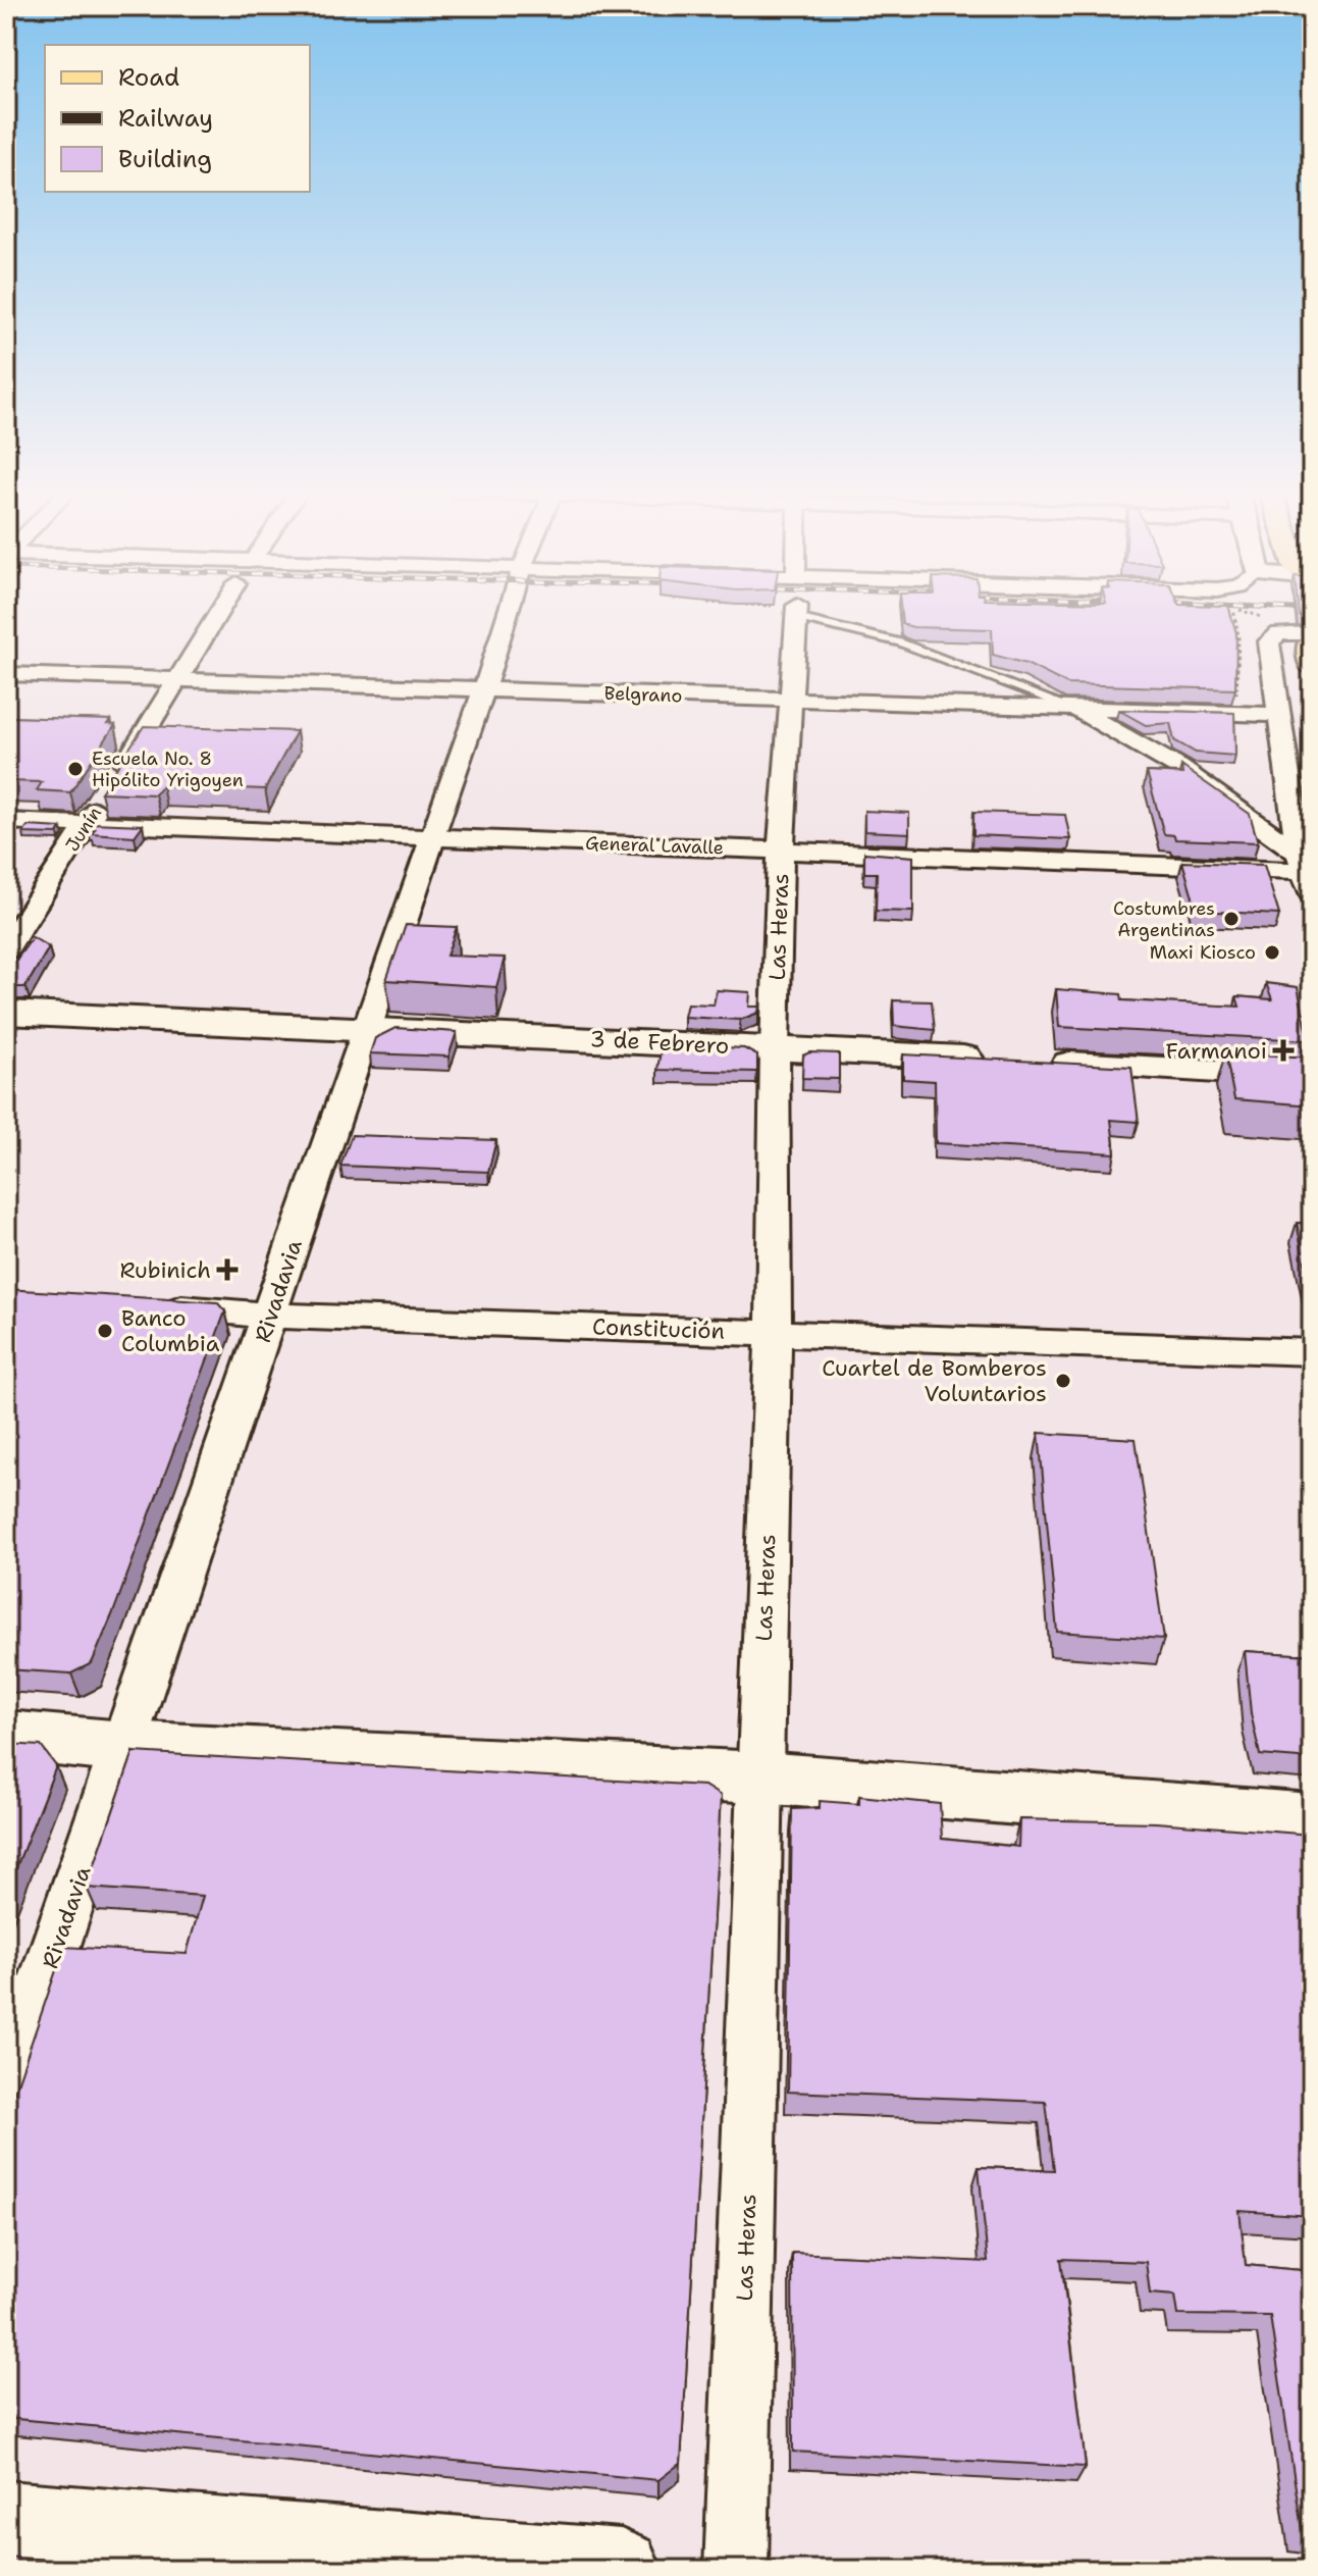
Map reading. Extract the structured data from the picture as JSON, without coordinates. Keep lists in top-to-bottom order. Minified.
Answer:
{"streets":{"street":["Belgrano","Junín","General Lavalle","Las Heras","3 de Febrero","Rivadavia","Constitución"]},"crossings":[["Belgrano","Junín"],["Belgrano","Las Heras"],["Belgrano","Rivadavia"],["Junín","General Lavalle"],["General Lavalle","Las Heras"],["General Lavalle","Rivadavia"],["Las Heras","3 de Febrero"],["Las Heras","Constitución"],["3 de Febrero","Rivadavia"],["Rivadavia","Constitución"]],"places":{"other":["Escuela No. 8 Hipólito Yrigoyen","Costumbres Argentinas","Maxi Kiosco","Banco Columbia","Cuartel de Bomberos Voluntarios"],"health":["Farmanoi","Rubinich"]},"legend":["Road","Railway","Building"]}
